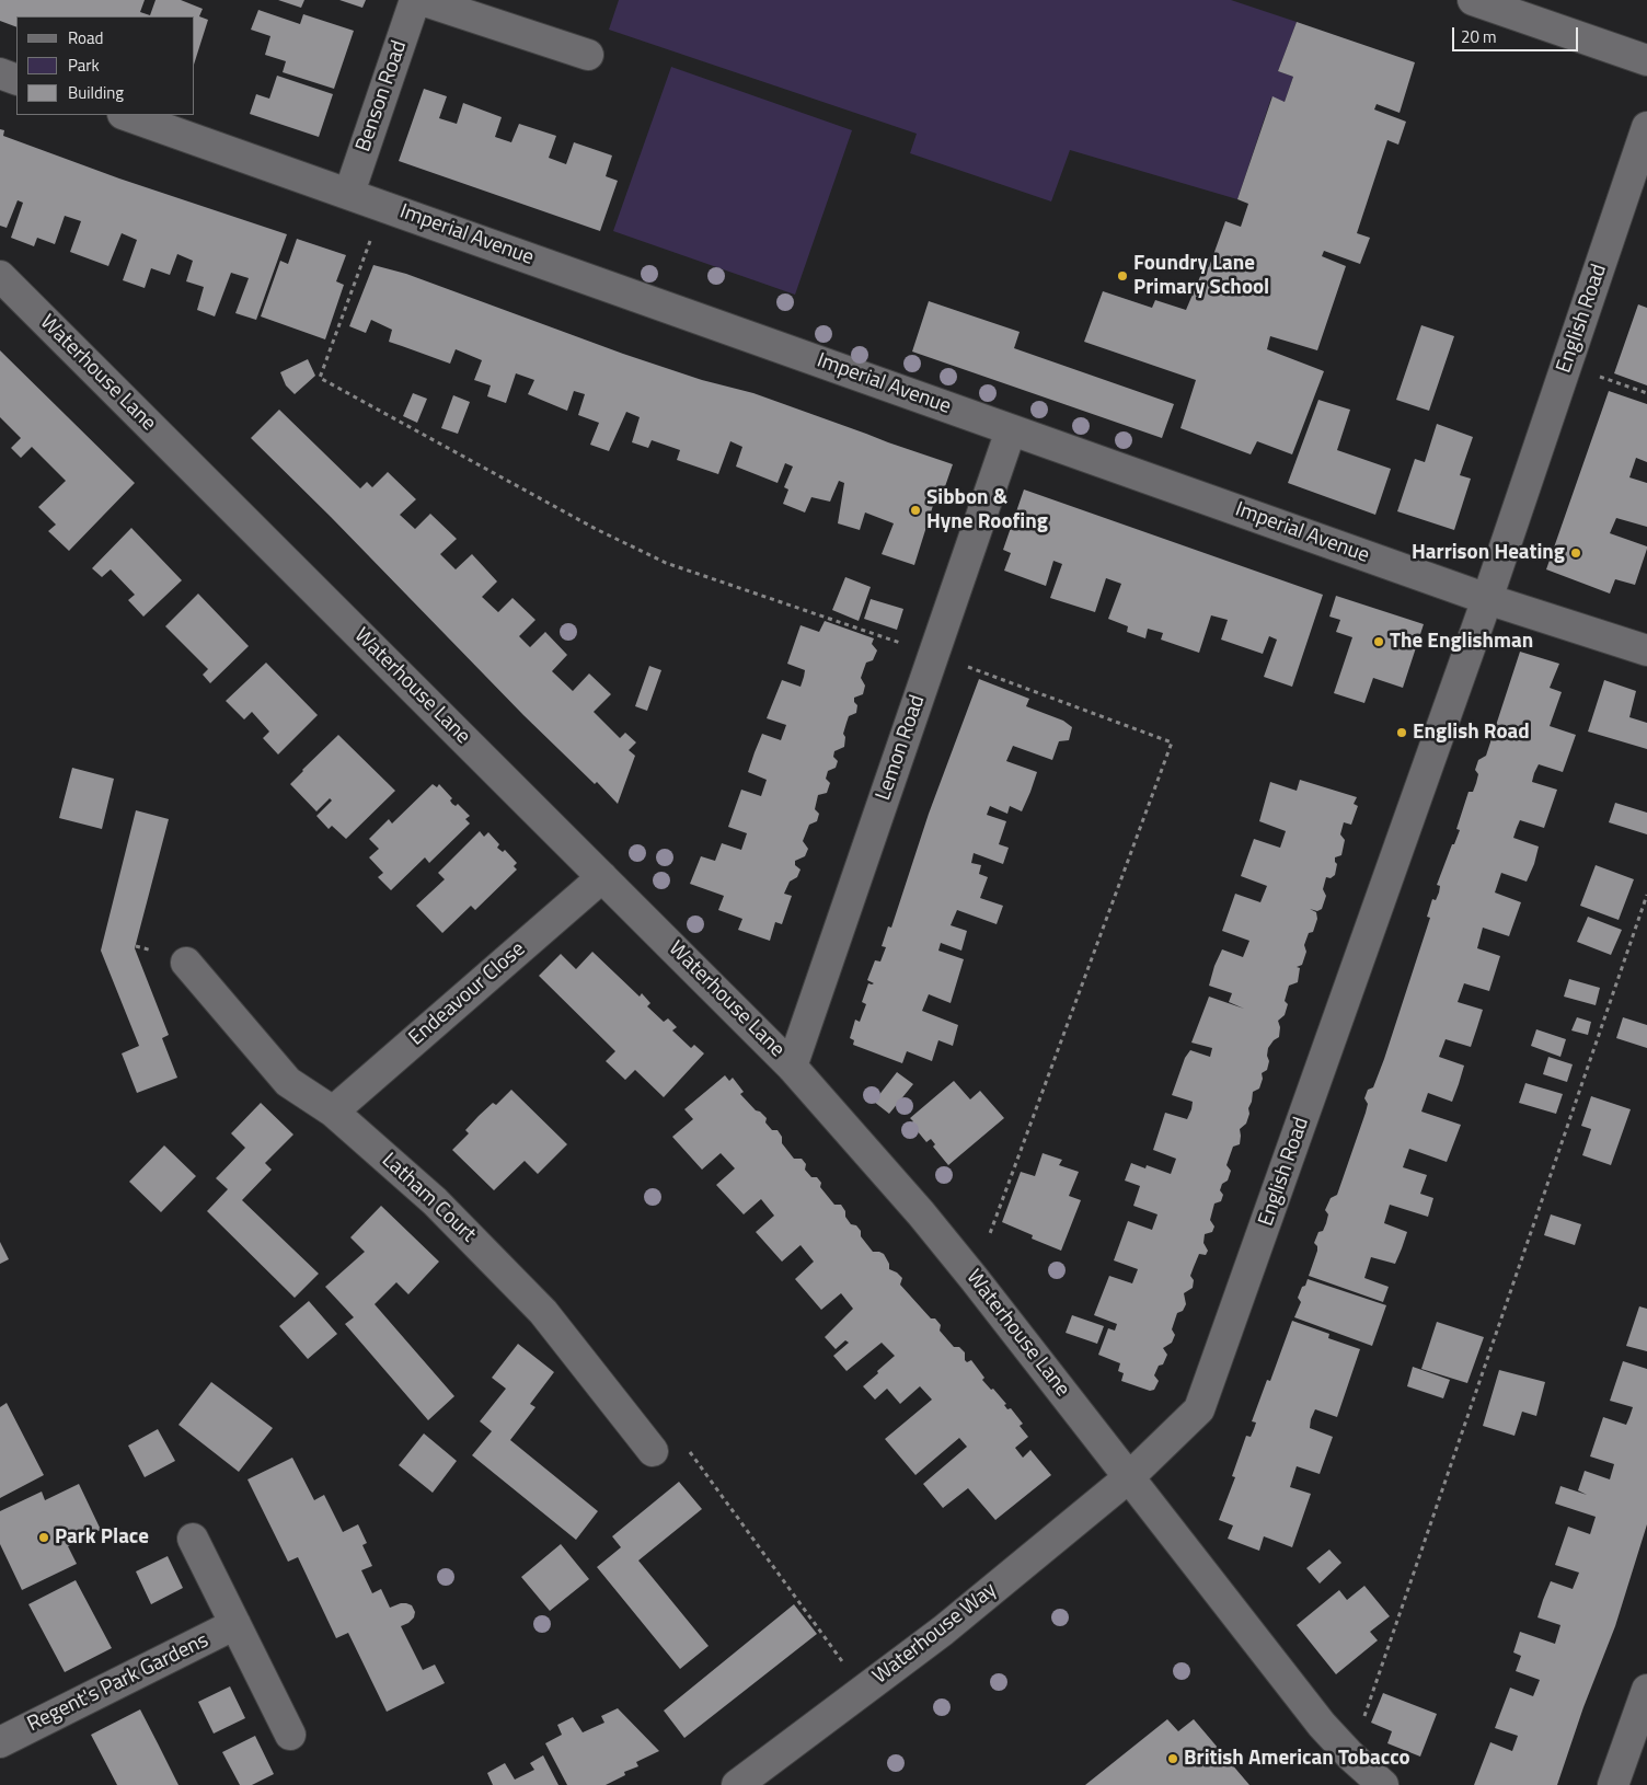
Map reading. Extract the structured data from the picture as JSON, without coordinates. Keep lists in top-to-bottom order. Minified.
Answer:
{"streets":{"street":["Benson Road","Imperial Avenue","English Road","Waterhouse Lane","Lemon Road","Endeavour Close","Latham Court","Waterhouse Way","Regent's Park Gardens"]},"crossings":[["Benson Road","Imperial Avenue"],["Imperial Avenue","English Road"],["Imperial Avenue","Lemon Road"],["English Road","Waterhouse Lane"],["English Road","Waterhouse Way"],["Waterhouse Lane","Lemon Road"],["Waterhouse Lane","Endeavour Close"],["Waterhouse Lane","Waterhouse Way"],["Endeavour Close","Latham Court"]],"places":["Foundry Lane Primary School","Sibbon & Hyne Roofing","Harrison Heating","The Englishman","English Road","Park Place","British American Tobacco"],"legend":["Road","Park","Building"],"scale_bar":"20 m"}
